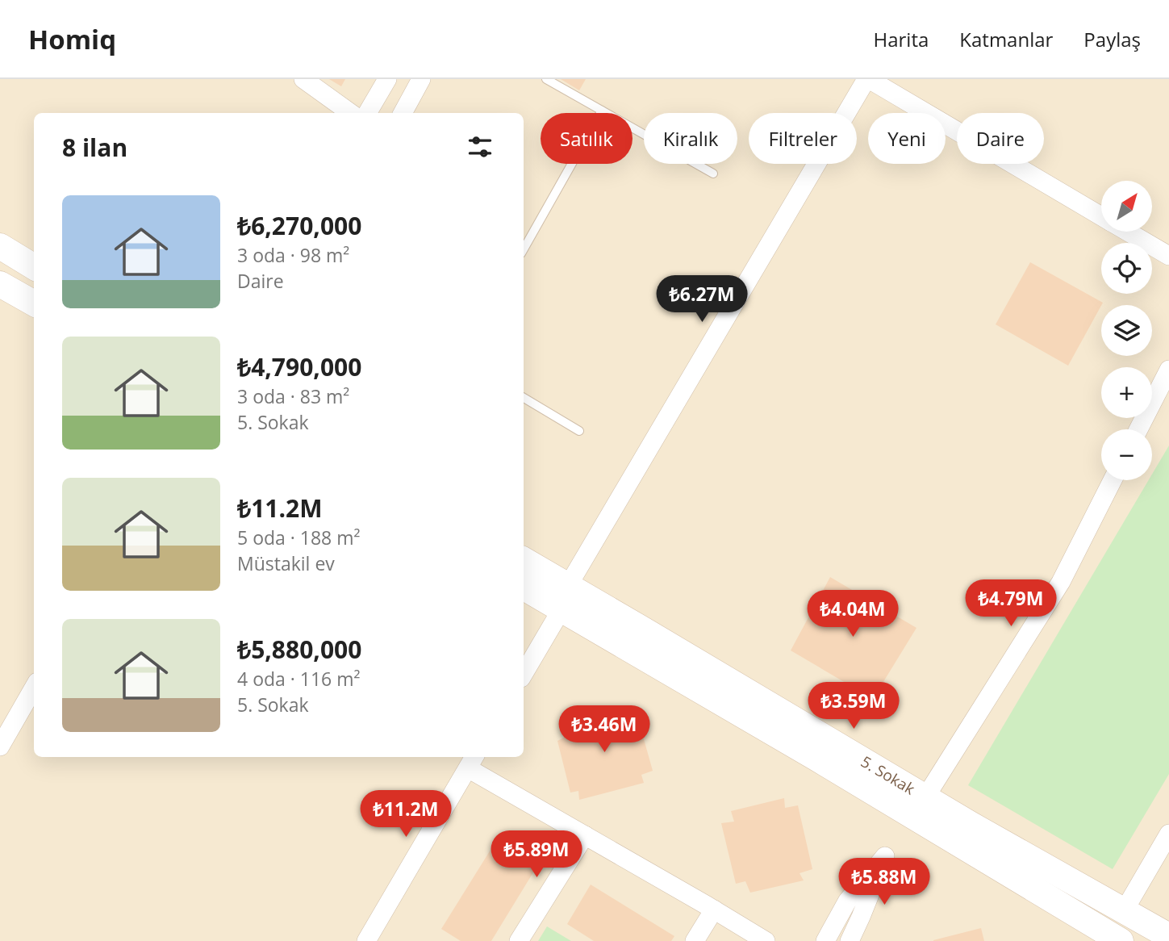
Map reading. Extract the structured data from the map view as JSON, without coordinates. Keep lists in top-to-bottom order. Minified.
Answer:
{"streets":{"street":["5. Sokak"]},"north":"top right","page":{"header":"Homiq","nav":["Harita","Katmanlar","Paylaş"],"chip":["Satılık","Kiralık","Filtreler","Yeni","Daire"],"heading":"8 ilan","map_buttons":["+","−"],"list":[{"name":"₺6,270,000","note":"3 oda · 98 m² · Daire"},{"name":"₺4,790,000","note":"3 oda · 83 m² · 5. Sokak"},{"name":"₺11.2M","note":"5 oda · 188 m² · Müstakil ev"},{"name":"₺5,880,000","note":"4 oda · 116 m² · 5. Sokak"}],"price":["₺6.27M","₺4.79M","₺4.04M","₺3.59M","₺3.46M","₺11.2M","₺5.89M","₺5.88M"]}}
